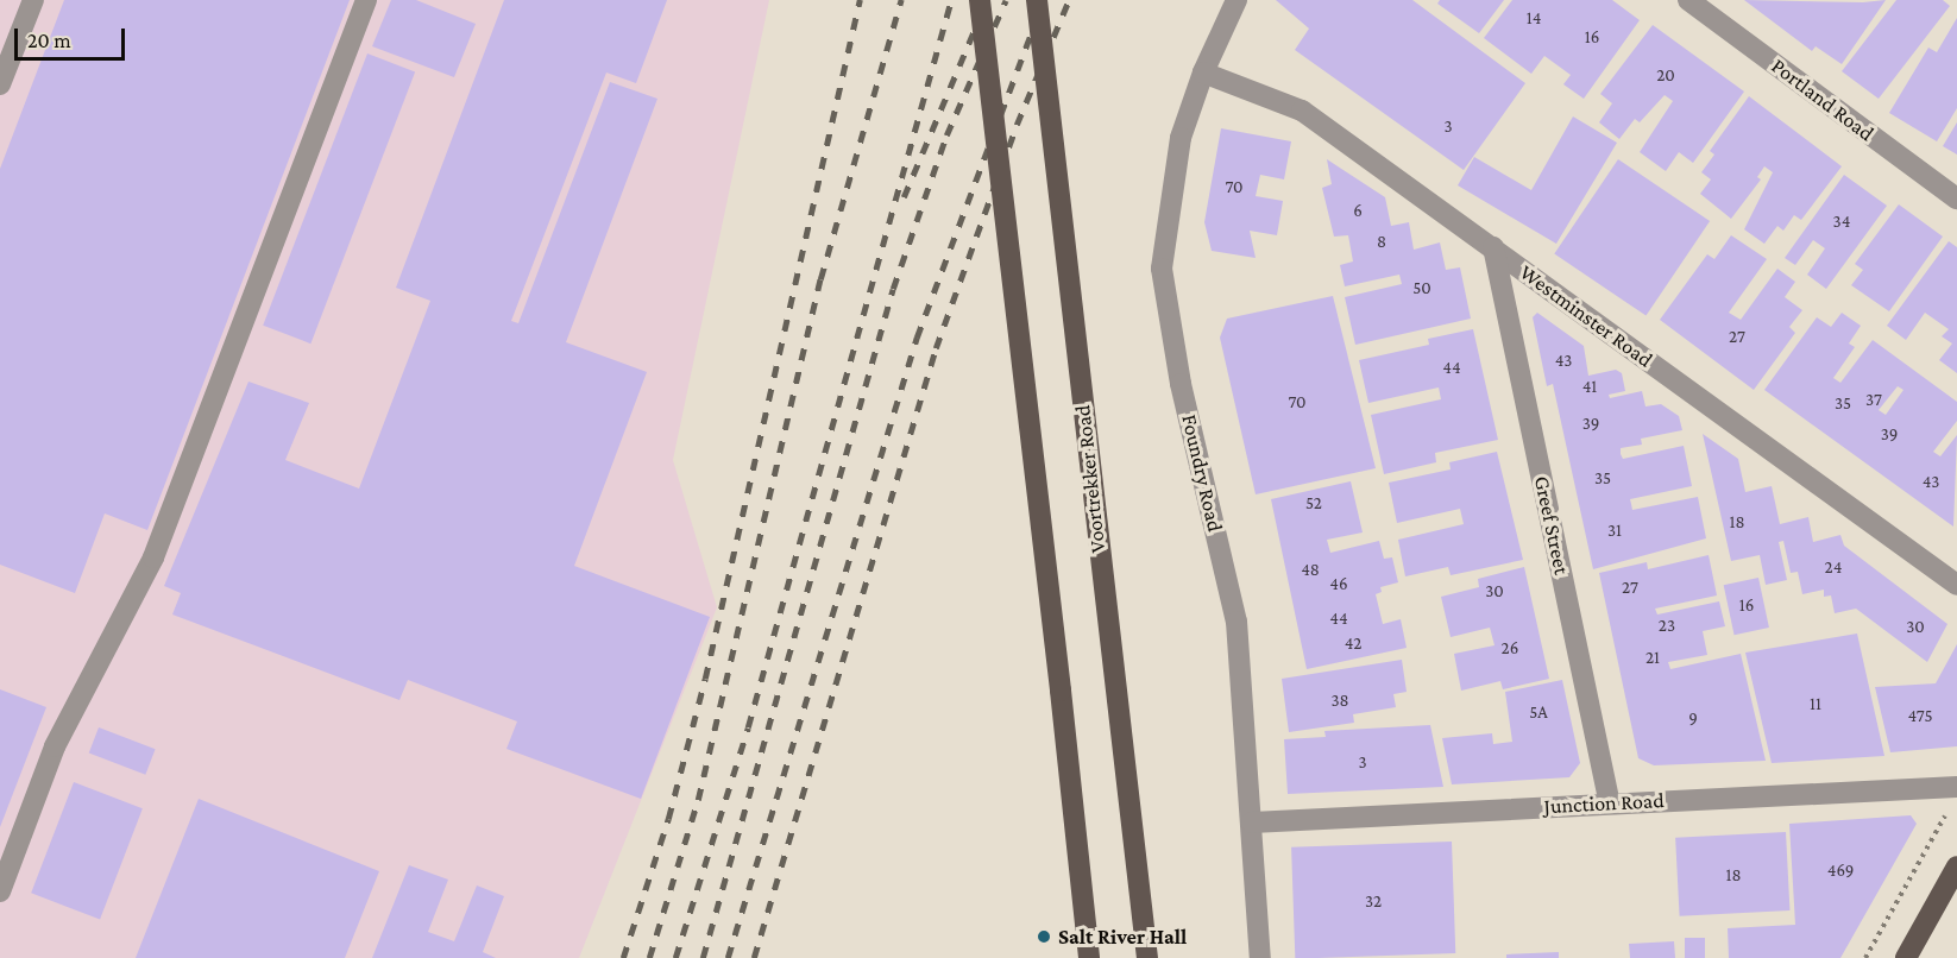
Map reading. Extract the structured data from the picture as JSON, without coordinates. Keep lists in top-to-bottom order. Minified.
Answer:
{"streets":{"main road":["Voortrekker Road"],"street":["Portland Road","Westminster Road","Foundry Road","Greef Street","Junction Road"]},"crossings":[["Westminster Road","Foundry Road"],["Westminster Road","Greef Street"],["Foundry Road","Junction Road"],["Greef Street","Junction Road"]],"places":["Salt River Hall"],"house_numbers":["14","16","20","3","70","6","34","8","50","27","43","44","41","37","70","35","39","39","35","43","52","18","31","24","48","46","27","30","16","44","23","30","42","26","21","38","11","5A","475","9","3","469","18","32"],"scale_bar":"20 m"}
